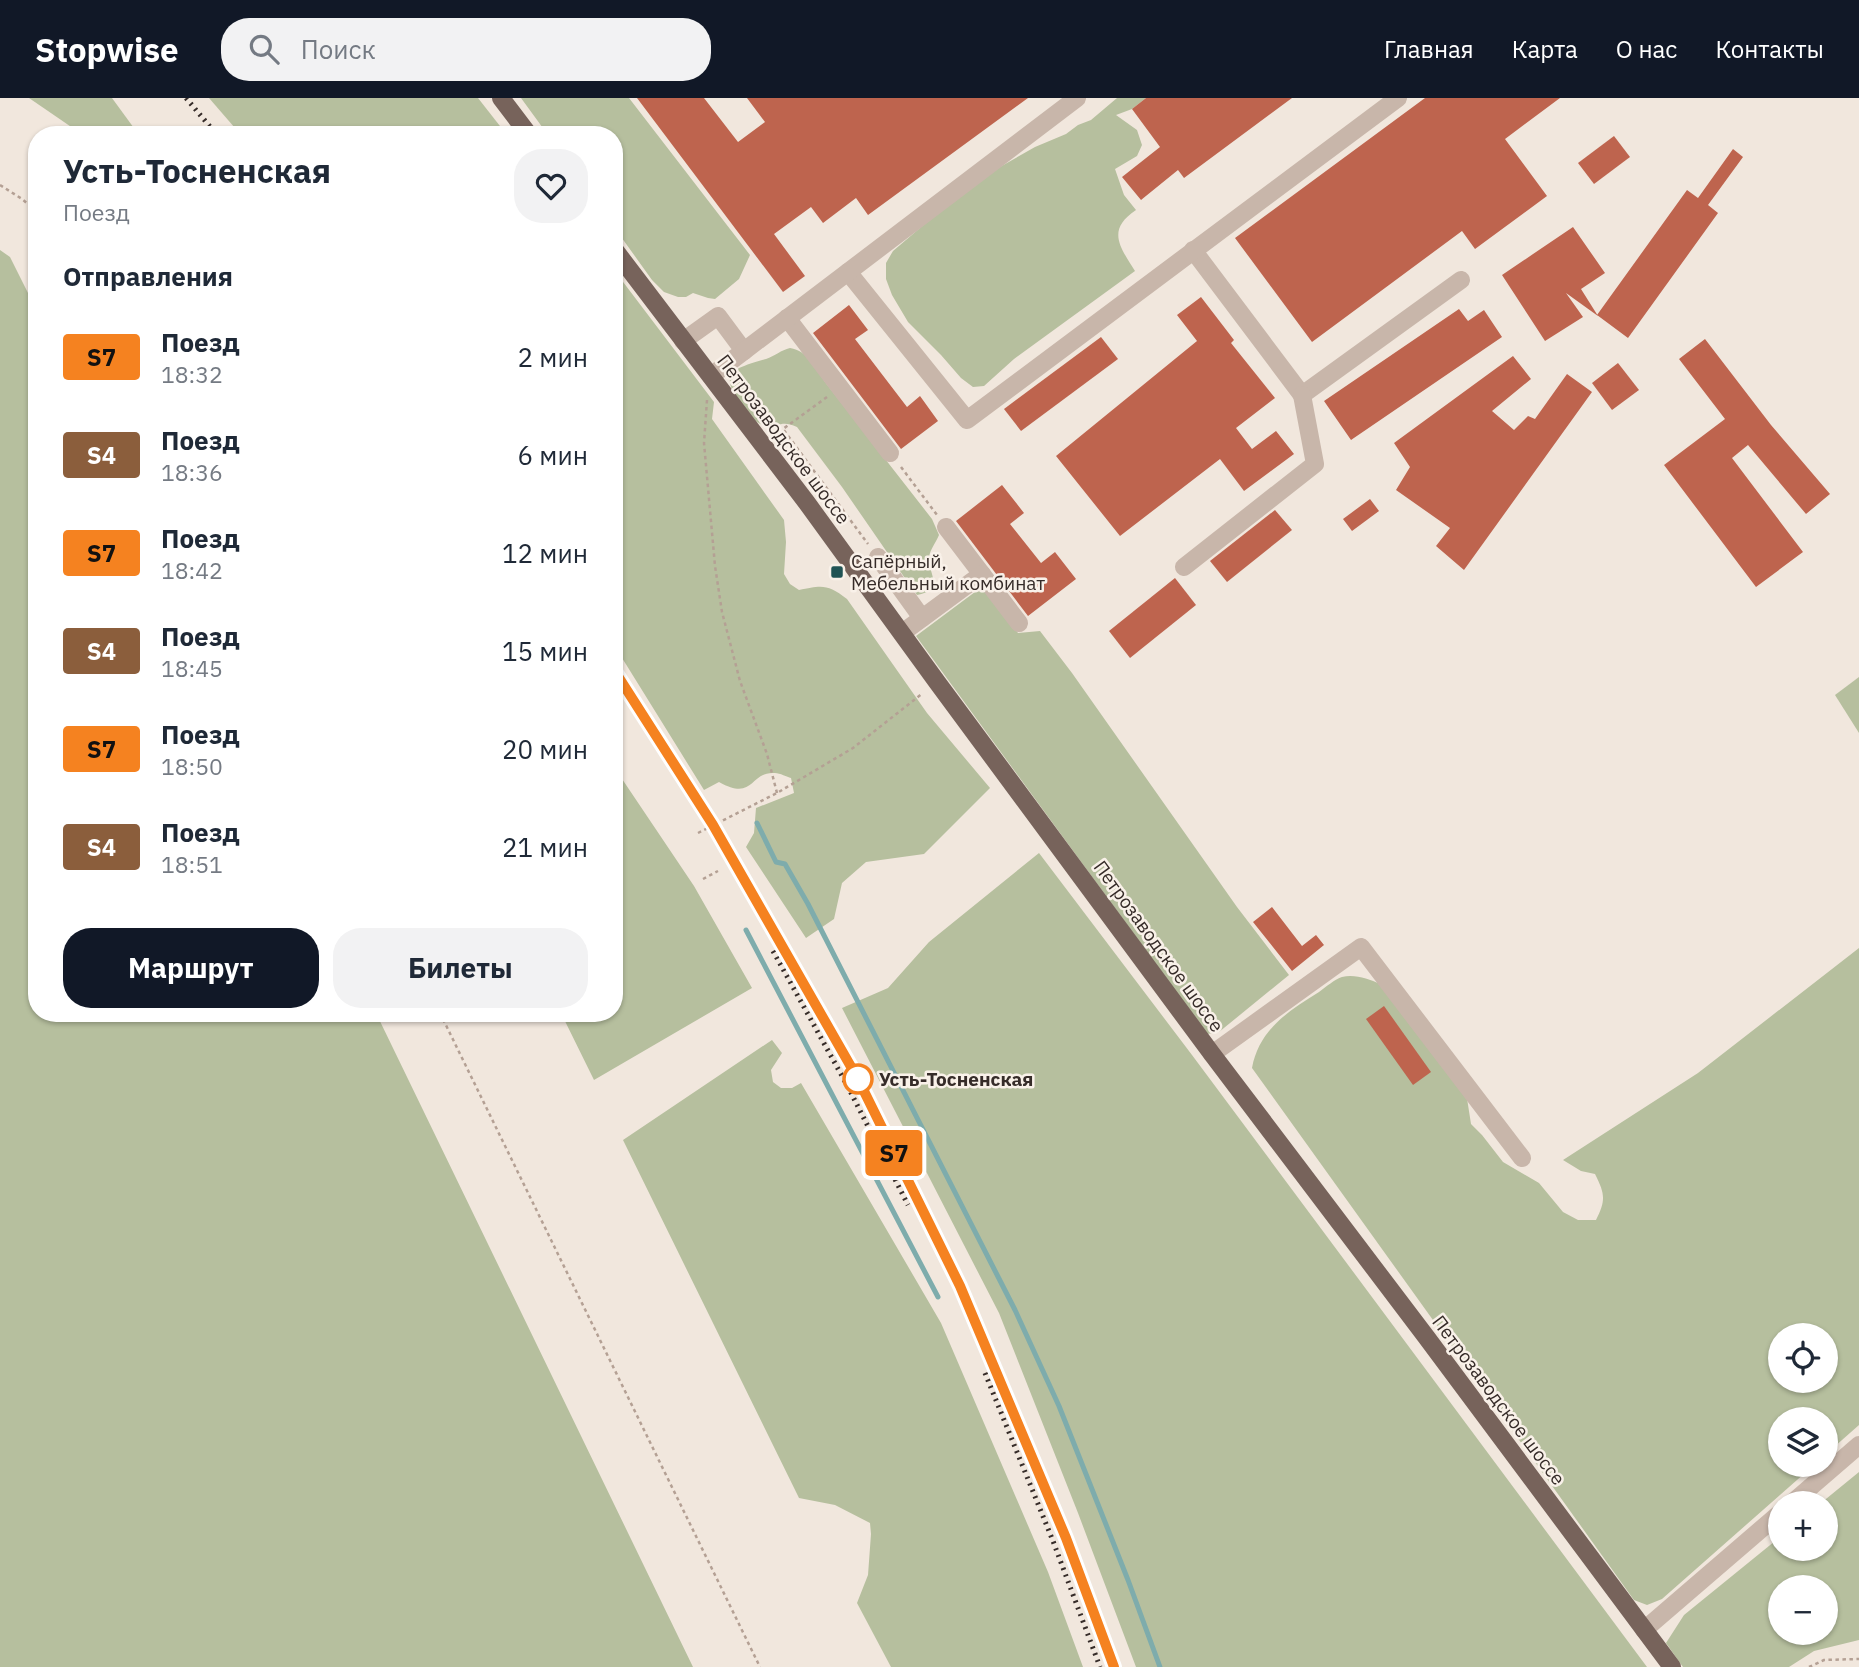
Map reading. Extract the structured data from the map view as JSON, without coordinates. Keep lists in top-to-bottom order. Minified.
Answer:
{"streets":{"main road":["Петрозаводское шоссе"]},"places":{"transit":["Сапёрный, Мебельный комбинат"],"other":["Усть-Тосненская"]},"page":{"header":"Stopwise","search":"Поиск","nav":["Главная","Карта","О нас","Контакты"],"on_map":"S7","heading":[["Усть-Тосненская","Поезд"],"Отправления"],"list":[{"mark":"S7","name":"Поезд","note":"18:32","value":"2 мин"},{"mark":"S4","name":"Поезд","note":"18:36","value":"6 мин"},{"mark":"S7","name":"Поезд","note":"18:42","value":"12 мин"},{"mark":"S4","name":"Поезд","note":"18:45","value":"15 мин"},{"mark":"S7","name":"Поезд","note":"18:50","value":"20 мин"},{"mark":"S4","name":"Поезд","note":"18:51","value":"21 мин"}],"buttons":["Маршрут","Билеты"],"map_buttons":["+","−"]}}
